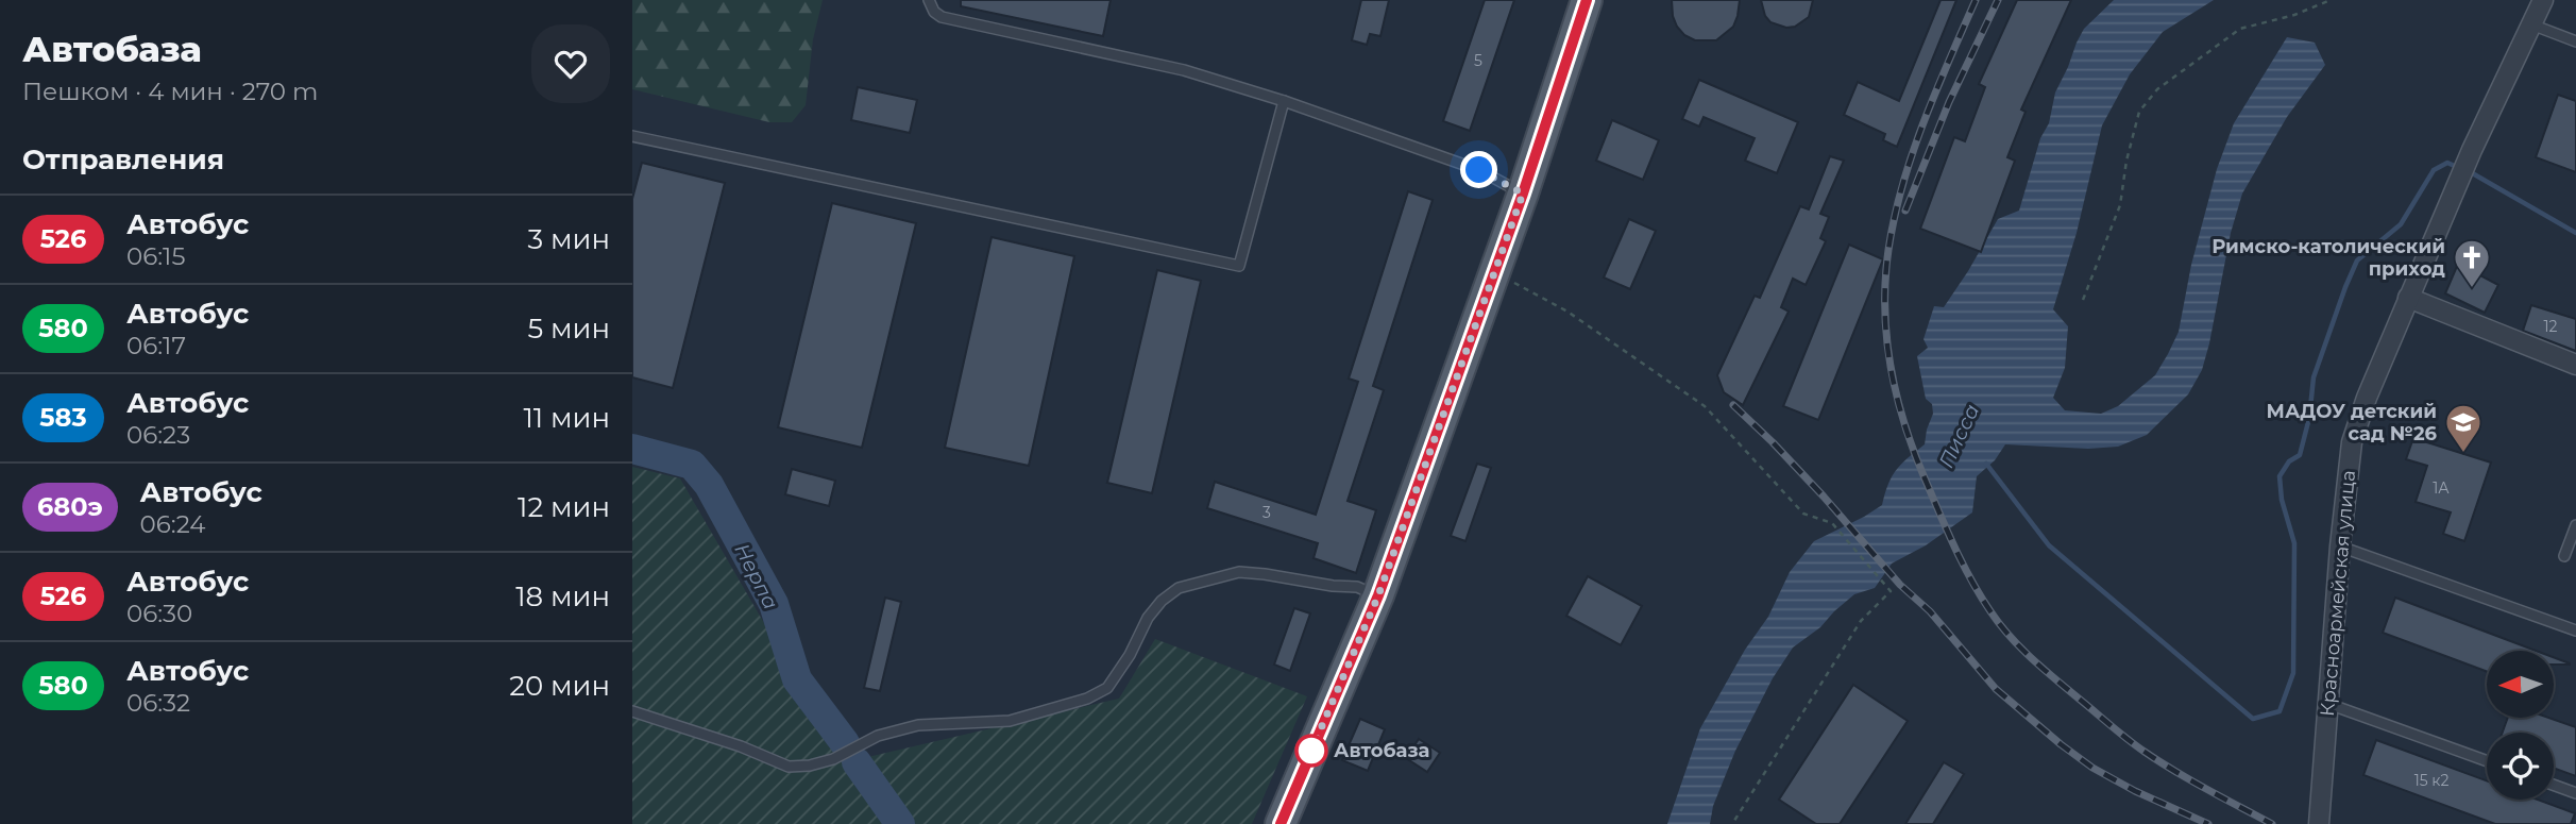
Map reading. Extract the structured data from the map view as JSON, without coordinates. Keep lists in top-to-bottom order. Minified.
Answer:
{"streets":{"street":["Красноармейская улица"]},"water":["Писса","Нерпа"],"places":{"church":["Римско-католический приход"],"school or university":["МАДОУ детский сад №26"],"other":["Автобаза"]},"lines":["bus line 526"],"house_numbers":["5","12","1А","3","15 к2"],"north":"left","page":{"heading":[["Автобаза","Пешком · 4 мин · 270 m"],"Отправления"],"list":[{"mark":"526","name":"Автобус","note":"06:15","value":"3 мин"},{"mark":"580","name":"Автобус","note":"06:17","value":"5 мин"},{"mark":"583","name":"Автобус","note":"06:23","value":"11 мин"},{"mark":"680э","name":"Автобус","note":"06:24","value":"12 мин"},{"mark":"526","name":"Автобус","note":"06:30","value":"18 мин"},{"mark":"580","name":"Автобус","note":"06:32","value":"20 мин"}]}}
